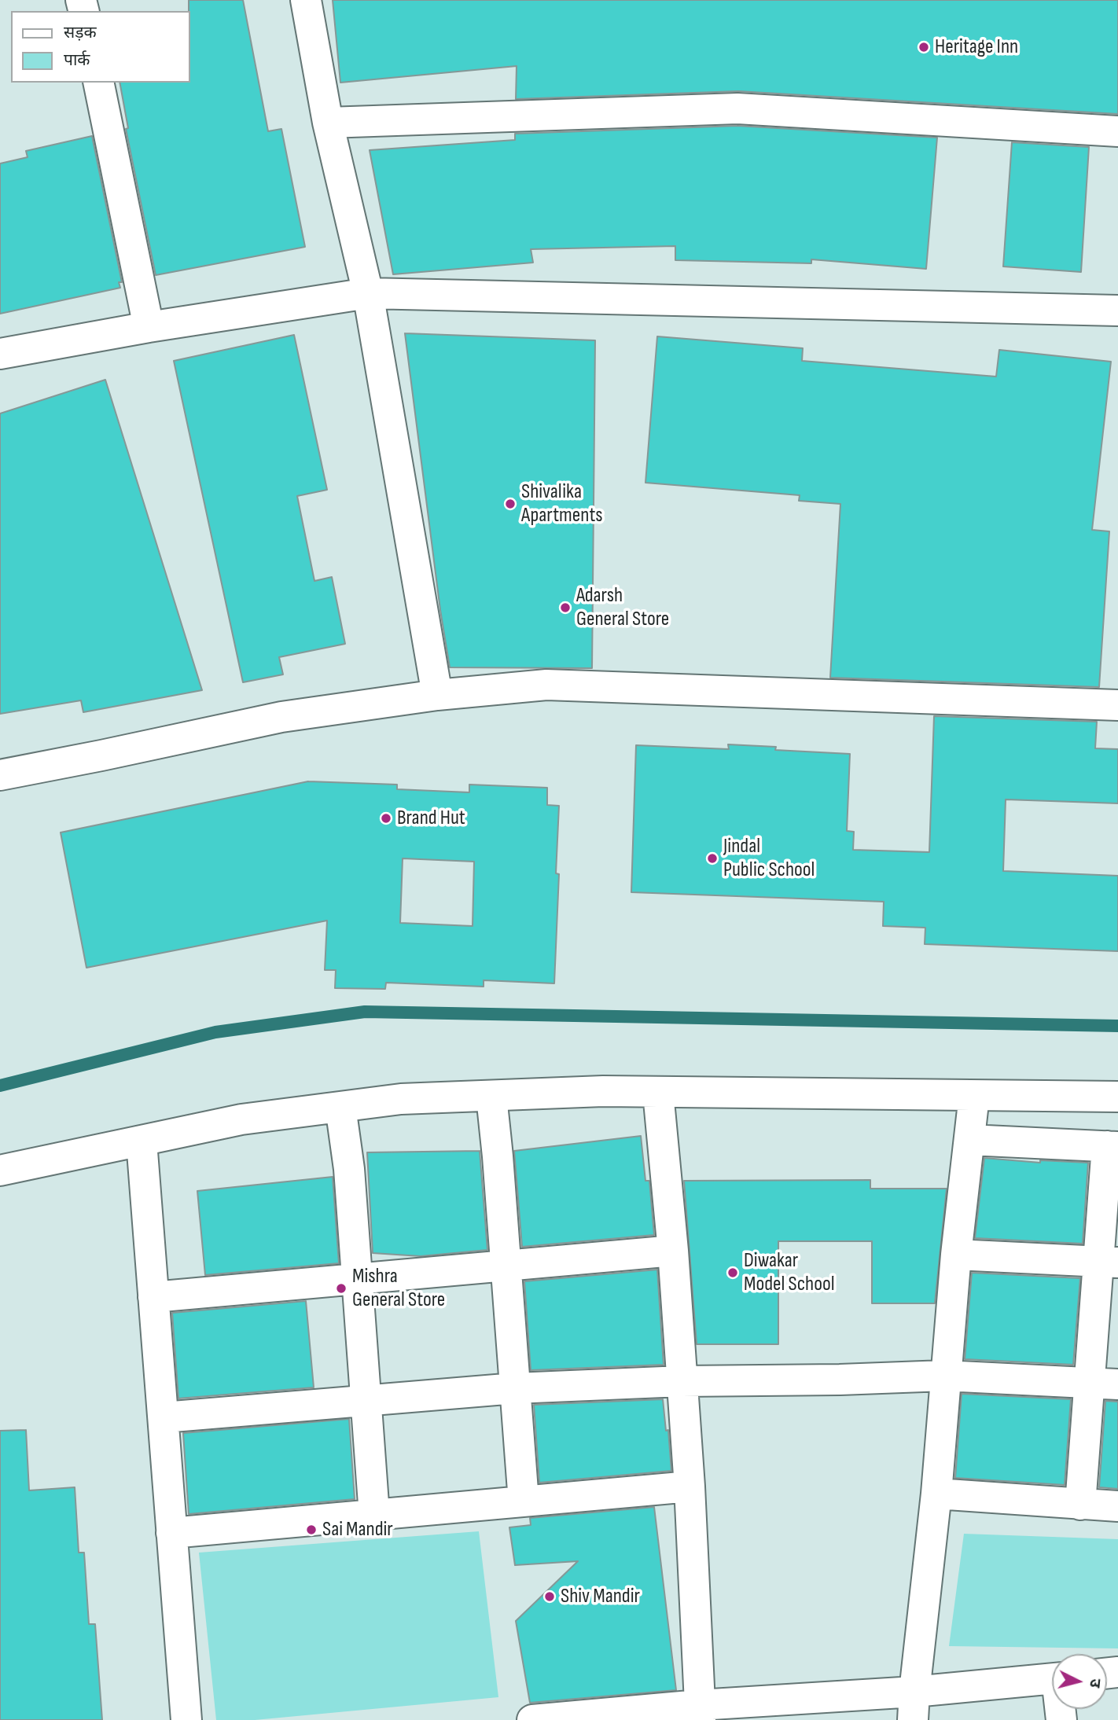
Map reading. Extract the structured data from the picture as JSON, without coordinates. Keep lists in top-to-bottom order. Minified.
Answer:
{"places":["Heritage Inn","Shivalika Apartments","Adarsh General Store","Brand Hut","Jindal Public School","Diwakar Model School","Mishra General Store","Sai Mandir","Shiv Mandir"],"legend":["सड़क","पार्क"],"north":"right"}
